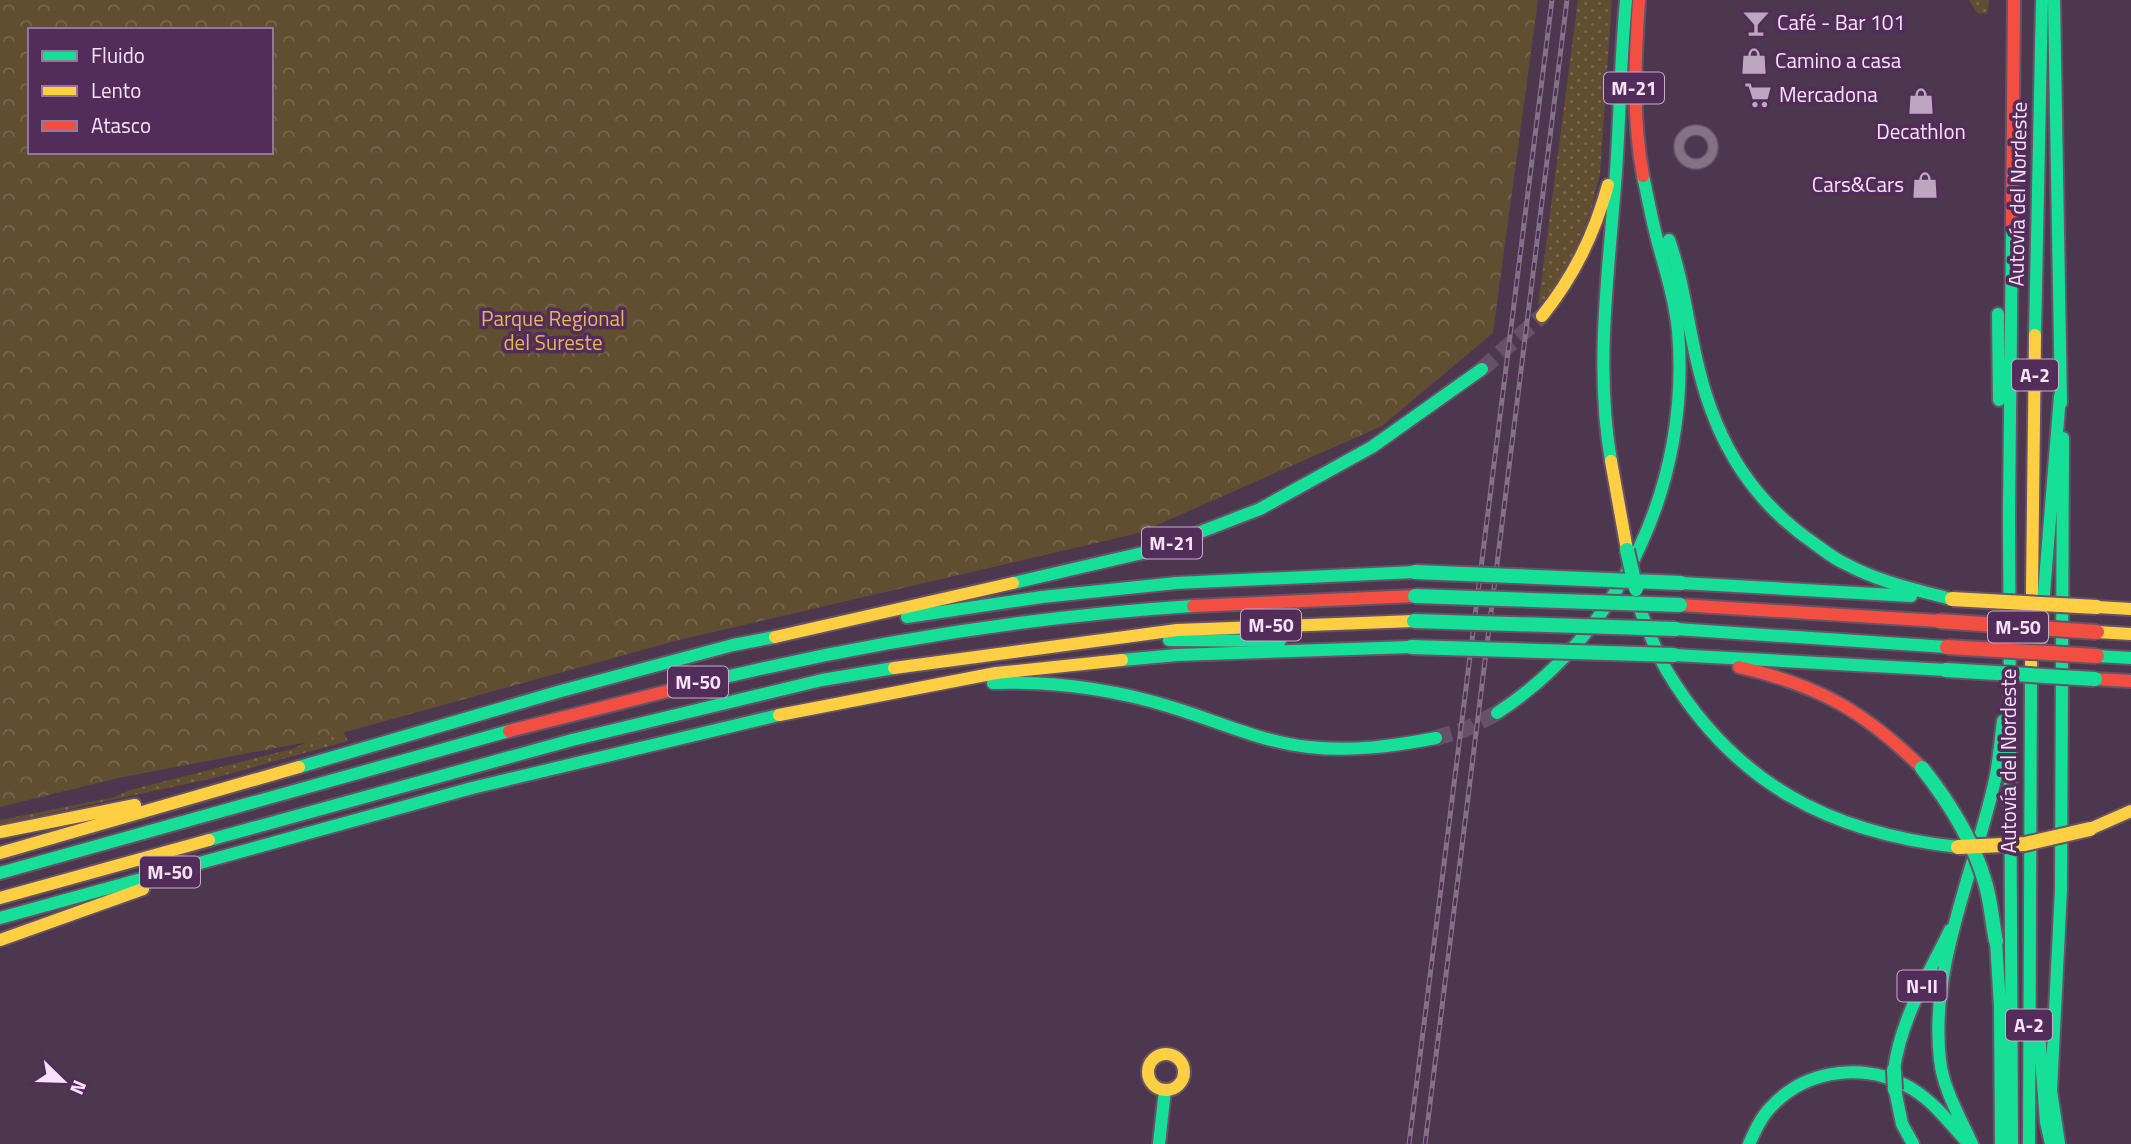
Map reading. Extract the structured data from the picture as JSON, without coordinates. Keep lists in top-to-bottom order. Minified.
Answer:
{"streets":{"main road":["M-21","Autovía del Nordeste","A-2","M-50","N-II"]},"crossings":[["M-21","M-50"]],"parks":["Parque Regional del Sureste"],"places":{"bar":["Café - Bar 101"],"shop":["Camino a casa","Decathlon","Cars&Cars"],"supermarket":["Mercadona"]},"legend":["Fluido","Lento","Atasco"],"north":"bottom right"}
